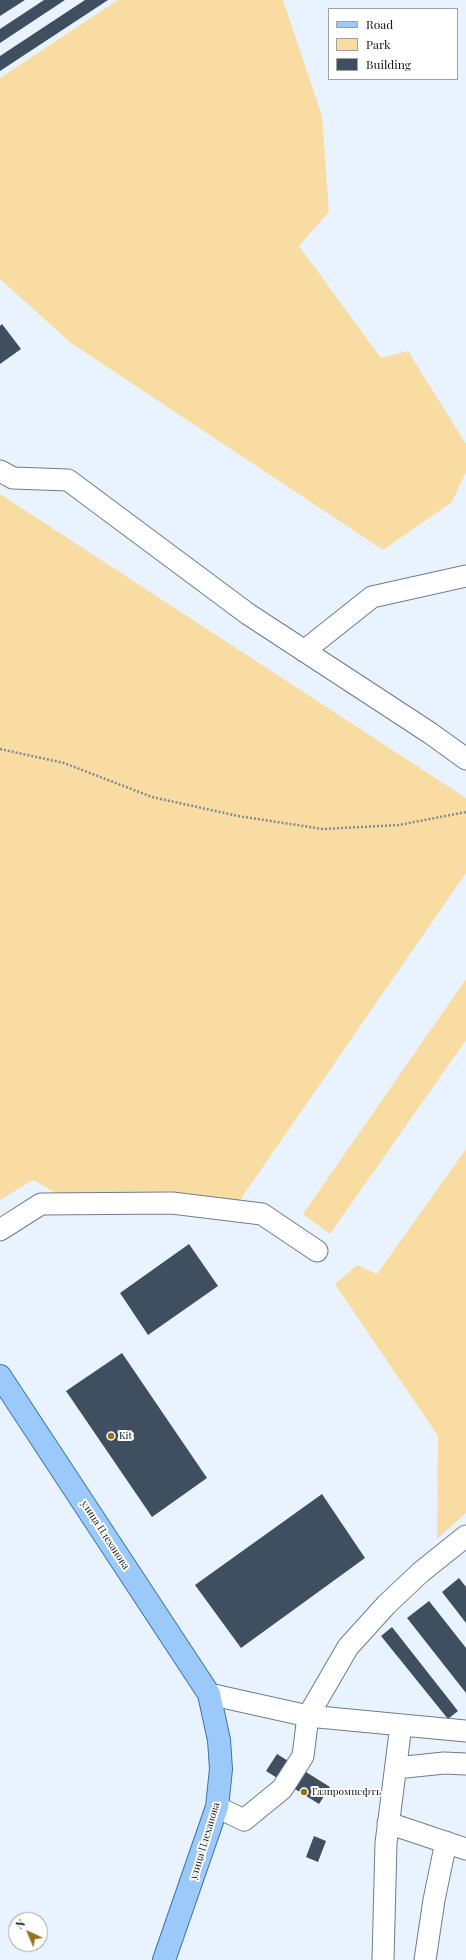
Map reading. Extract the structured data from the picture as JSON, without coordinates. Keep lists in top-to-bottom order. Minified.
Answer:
{"streets":{"main road":["улица Плеханова"]},"places":["Kit","Газпромнефть"],"legend":["Road","Park","Building"],"north":"top left"}
